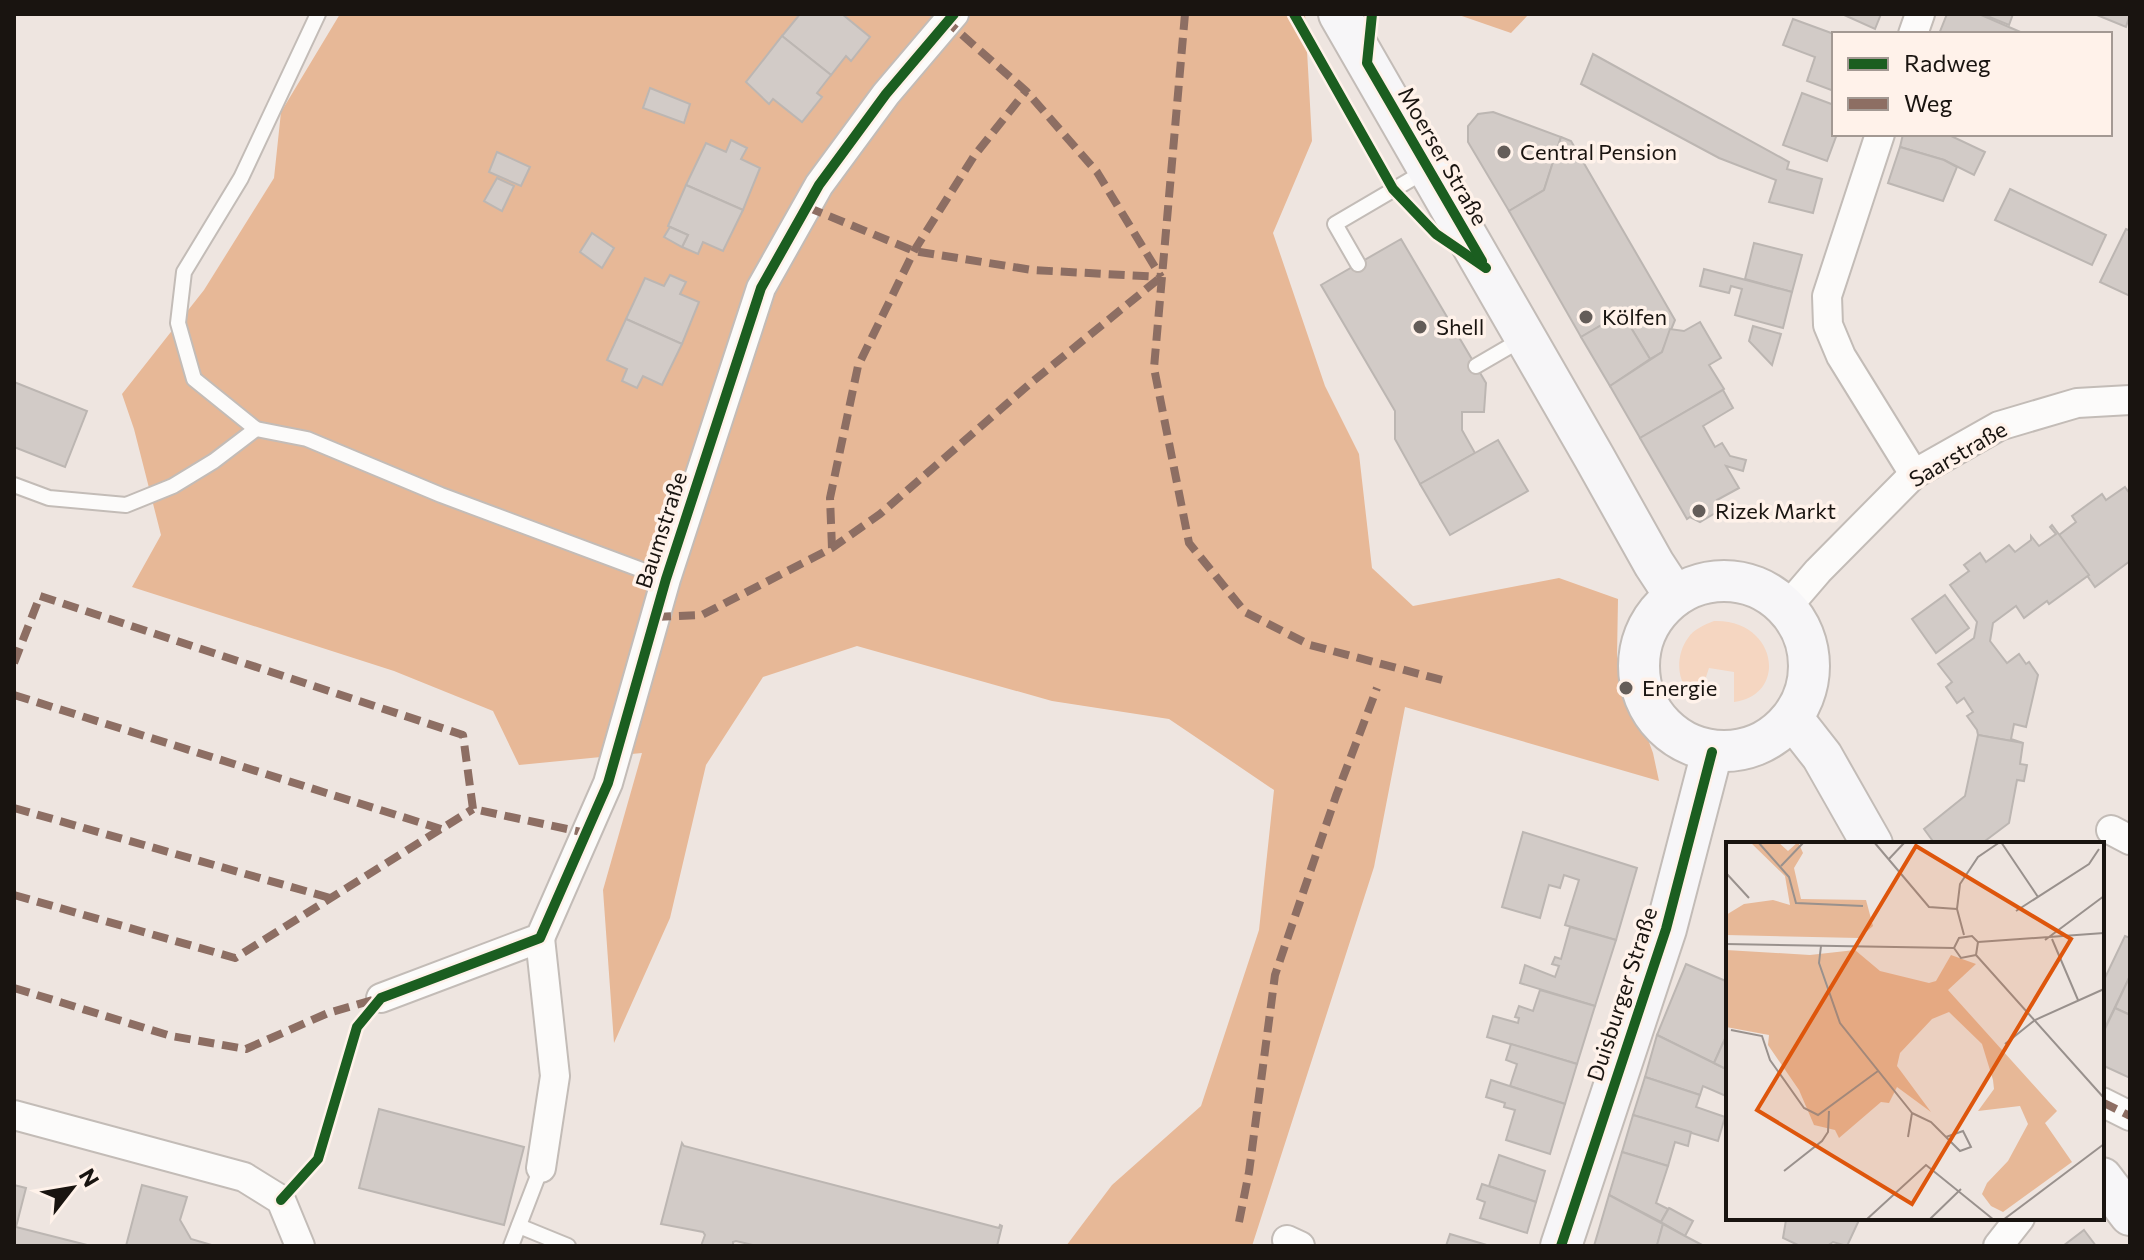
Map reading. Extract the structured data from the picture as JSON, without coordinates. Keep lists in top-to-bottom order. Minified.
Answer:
{"streets":{"main road":["Moerser Straße","Duisburger Straße"],"street":["Saarstraße","Baumstraße"]},"crossings":[["Moerser Straße","Saarstraße"],["Moerser Straße","Duisburger Straße"],["Saarstraße","Duisburger Straße"]],"places":["Central Pension","Kölfen","Shell","Rizek Markt","Energie"],"legend":["Radweg","Weg"],"north":"top right"}
